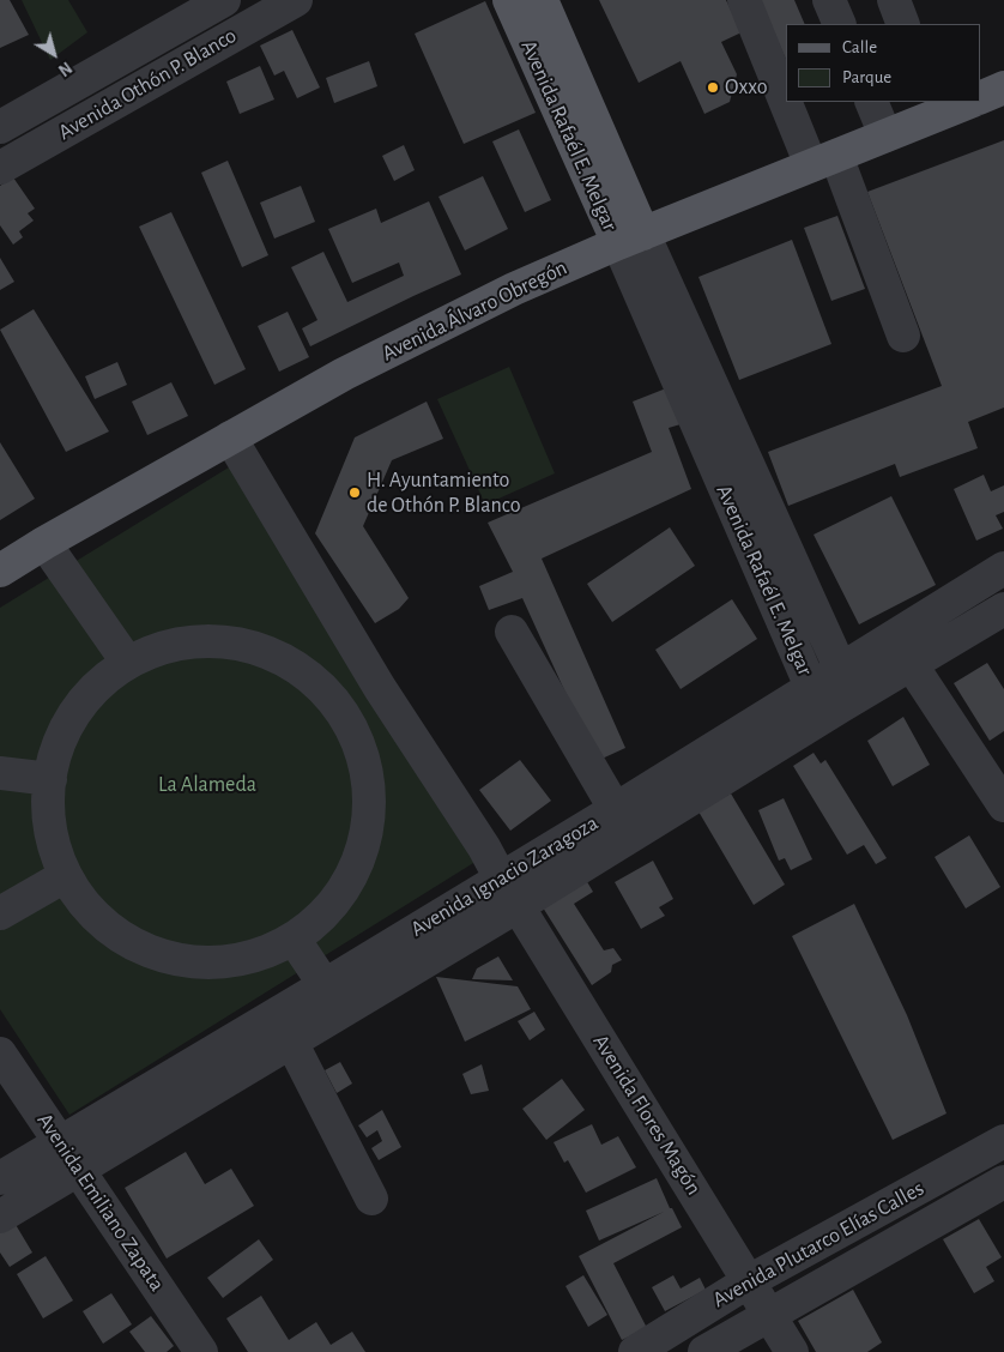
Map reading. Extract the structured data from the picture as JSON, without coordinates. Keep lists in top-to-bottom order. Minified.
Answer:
{"streets":{"main road":["Avenida Rafaél E. Melgar","Avenida Álvaro Obregón"],"street":["Avenida Othón P. Blanco","Avenida Ignacio Zaragoza","Avenida Flores Magón","Avenida Emiliano Zapata","Avenida Plutarco Elías Calles"]},"crossings":[["Avenida Rafaél E. Melgar","Avenida Álvaro Obregón"],["Avenida Rafaél E. Melgar","Avenida Ignacio Zaragoza"],["Avenida Álvaro Obregón","Avenida Flores Magón"],["Avenida Ignacio Zaragoza","Avenida Flores Magón"],["Avenida Ignacio Zaragoza","Avenida Emiliano Zapata"],["Avenida Flores Magón","Avenida Plutarco Elías Calles"]],"parks":["La Alameda"],"places":["Oxxo","H. Ayuntamiento de Othón P. Blanco"],"legend":["Calle","Parque"],"north":"bottom right"}
